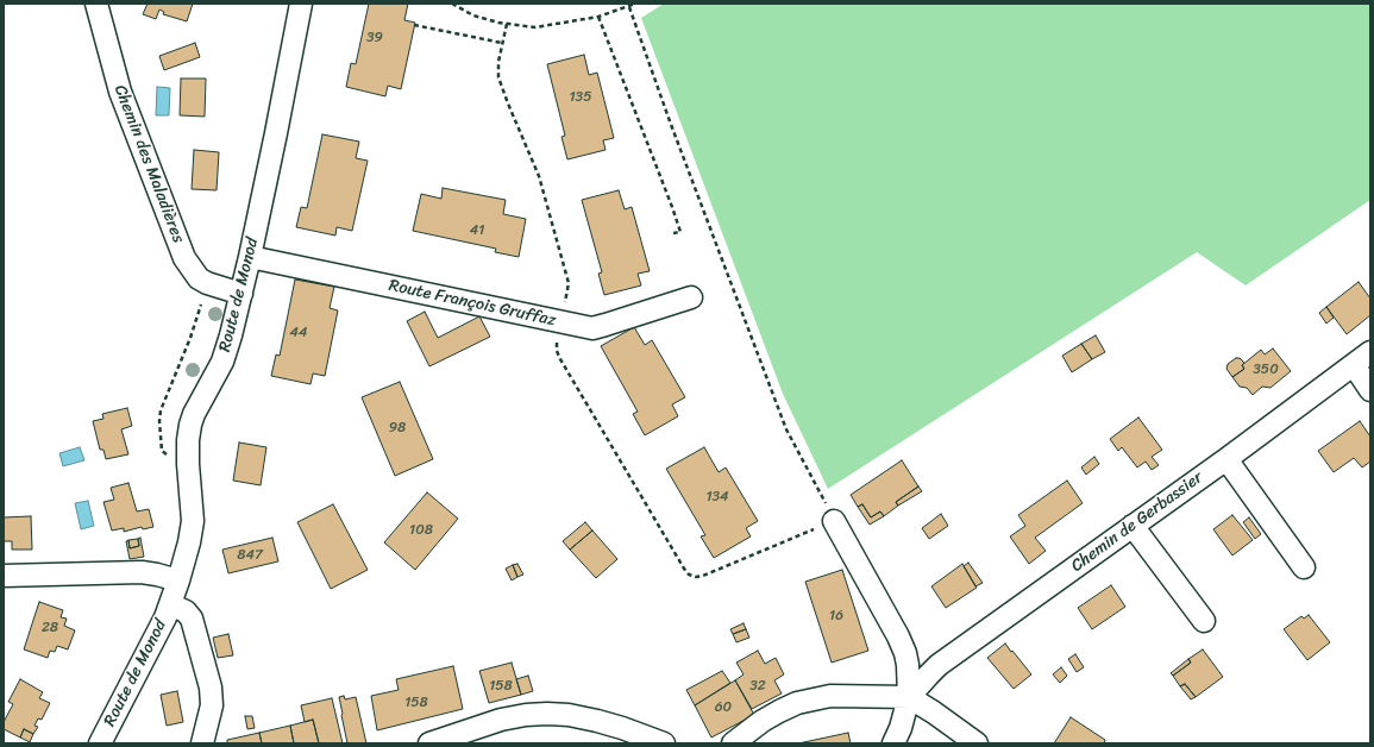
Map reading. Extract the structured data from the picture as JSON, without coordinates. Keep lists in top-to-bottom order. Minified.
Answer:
{"streets":{"street":["Chemin des Maladières","Route de Monod","Route François Gruffaz","Chemin de Gerbassier"]},"crossings":[["Route de Monod","Route François Gruffaz"]],"house_numbers":["39","135","41","44","350","98","134","108","847","16","28","158","32","158","60"]}
